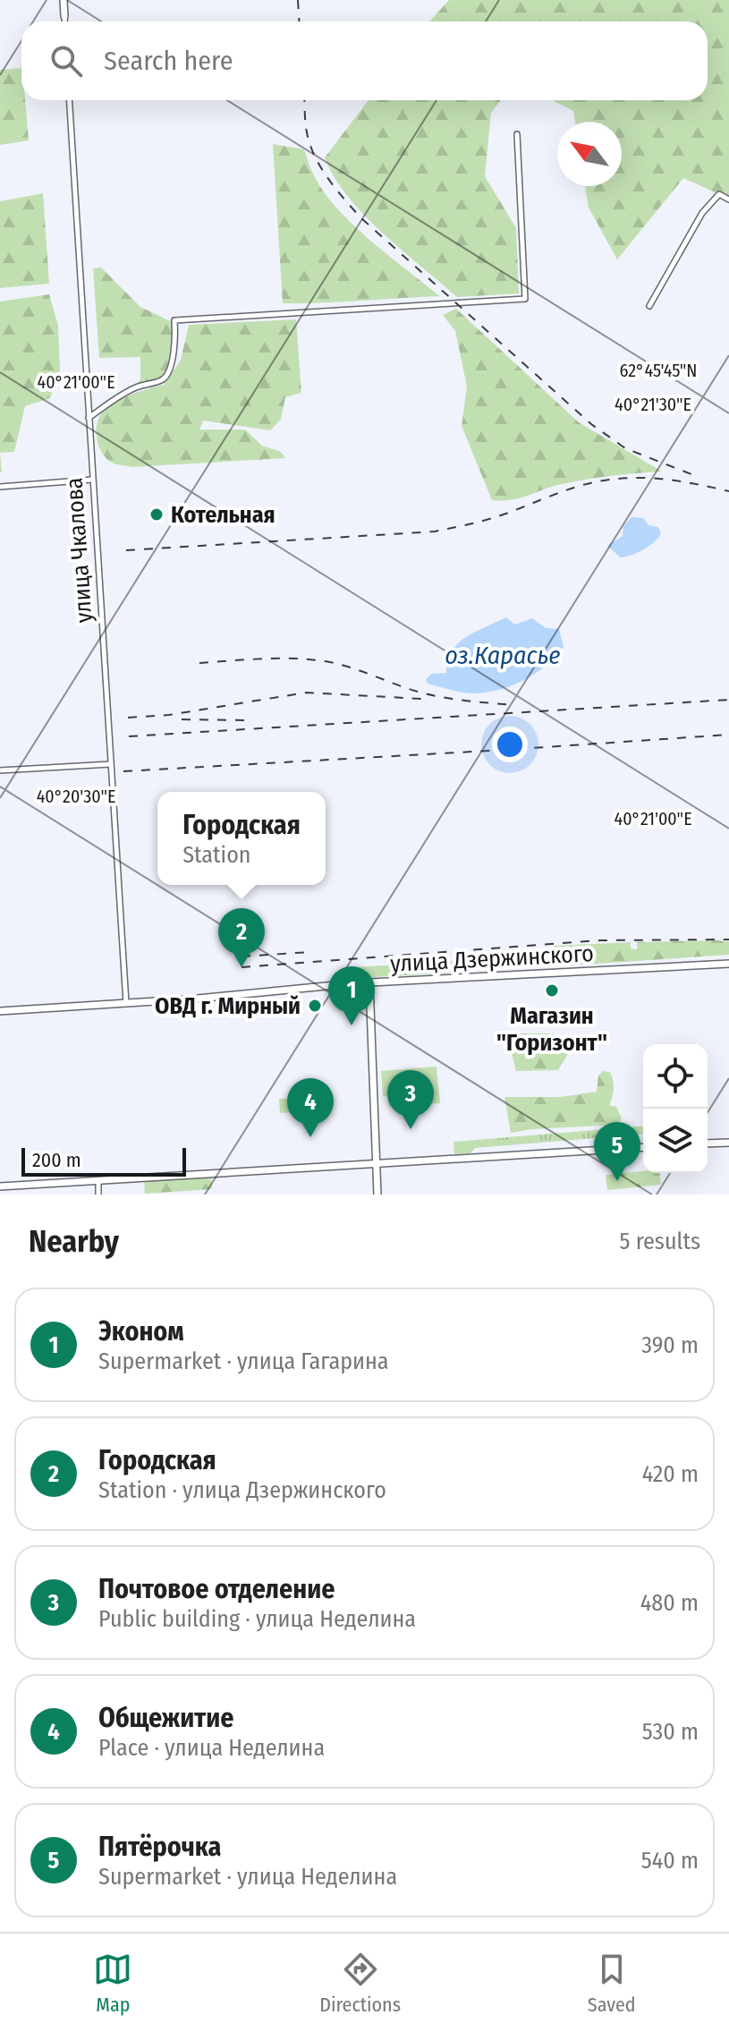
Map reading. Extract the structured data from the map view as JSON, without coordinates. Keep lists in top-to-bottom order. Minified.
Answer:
{"streets":{"street":["улица Чкалова","улица Дзержинского"]},"crossings":[["улица Чкалова","улица Дзержинского"]],"water":["оз.Карасье"],"places":["Котельная","Магазин \"Горизонт\"","ОВД г. Мирный"],"scale_bar":"200 m","north":"top left","page":{"search":"Search here","popup":["Городская","Station"],"pins":["2","1","3","4","5"],"scale":"200 m","heading":["Nearby","5 results"],"list":[{"mark":"1","name":"Эконом","note":"Supermarket · улица Гагарина","value":"390 m"},{"mark":"2","name":"Городская","note":"Station · улица Дзержинского","value":"420 m"},{"mark":"3","name":"Почтовое отделение","note":"Public building · улица Неделина","value":"480 m"},{"mark":"4","name":"Общежитие","note":"Place · улица Неделина","value":"530 m"},{"mark":"5","name":"Пятёрочка","note":"Supermarket · улица Неделина","value":"540 m"}],"nav":["Map","Directions","Saved"]},"coordinates":["62°45'45\"N","40°21'00\"E","40°21'30\"E","40°20'30\"E"]}
